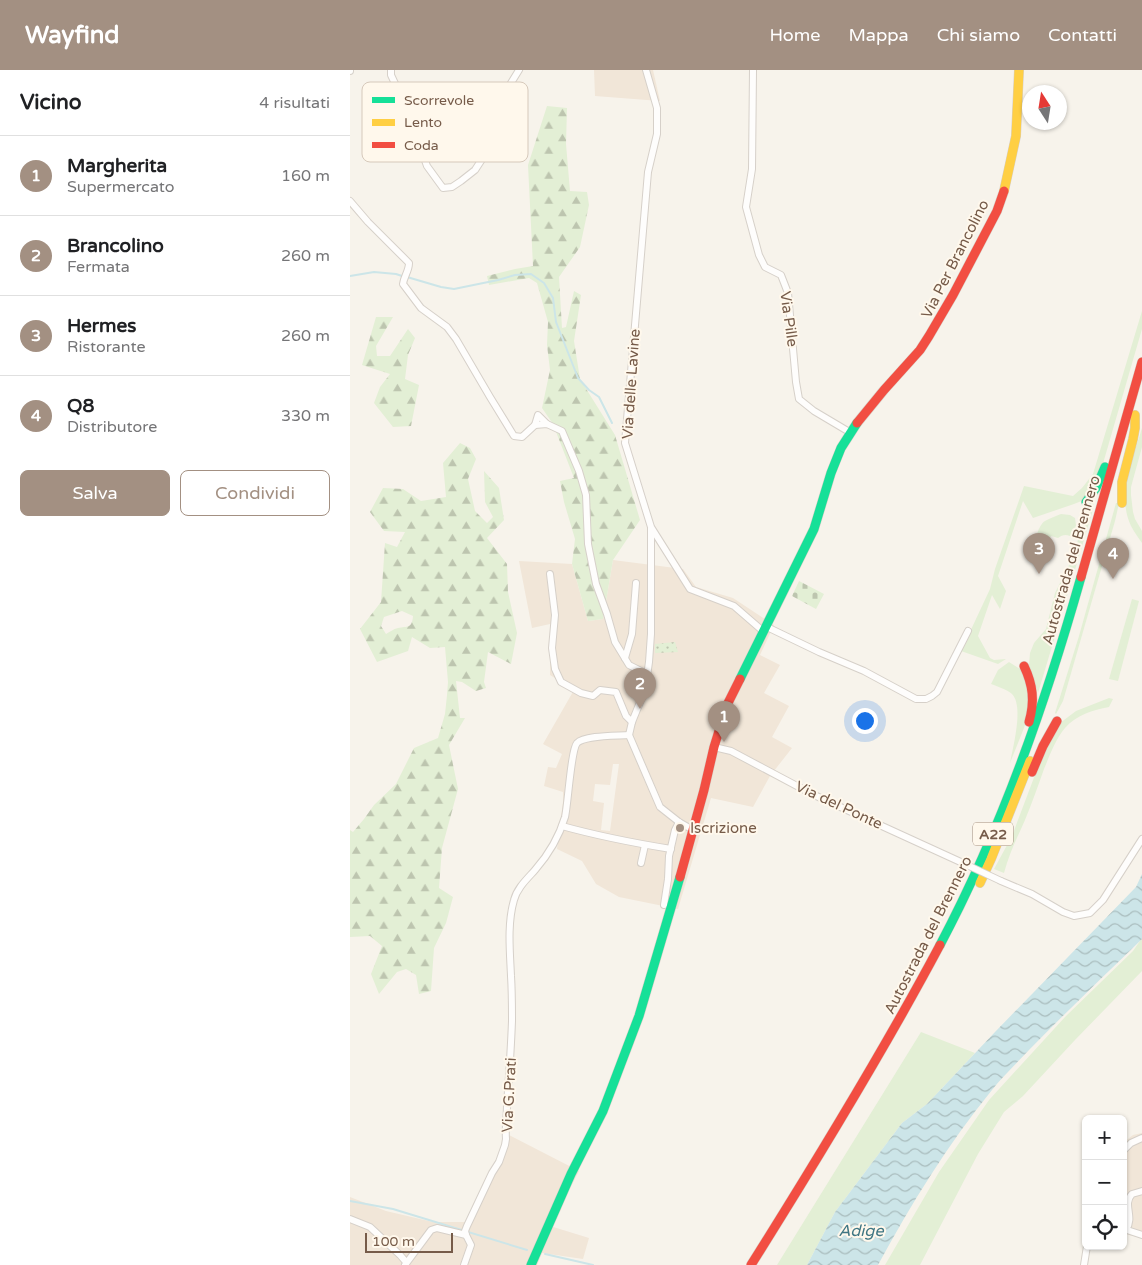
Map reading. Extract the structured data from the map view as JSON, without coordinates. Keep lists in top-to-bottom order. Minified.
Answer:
{"streets":{"main road":["Via Per Brancolino","Autostrada del Brennero","A22"],"street":["Via Pille","Via delle Lavine","Via del Ponte","Via G.Prati"]},"crossings":[["Via Per Brancolino","Via Pille"],["Via Per Brancolino","Via delle Lavine"],["Via Per Brancolino","Via del Ponte"]],"water":["Adige"],"places":["Iscrizione"],"legend":["Scorrevole","Lento","Coda"],"scale_bar":"100 m","north":"top","page":{"header":"Wayfind","nav":["Home","Mappa","Chi siamo","Contatti"],"heading":["Vicino","4 risultati"],"list":[{"mark":"1","name":"Margherita","note":"Supermercato","value":"160 m"},{"mark":"2","name":"Brancolino","note":"Fermata","value":"260 m"},{"mark":"3","name":"Hermes","note":"Ristorante","value":"260 m"},{"mark":"4","name":"Q8","note":"Distributore","value":"330 m"}],"buttons":["Salva","Condividi"],"pins":["3","4","2","1"],"map_buttons":["+","−"],"scale":"100 m"}}
